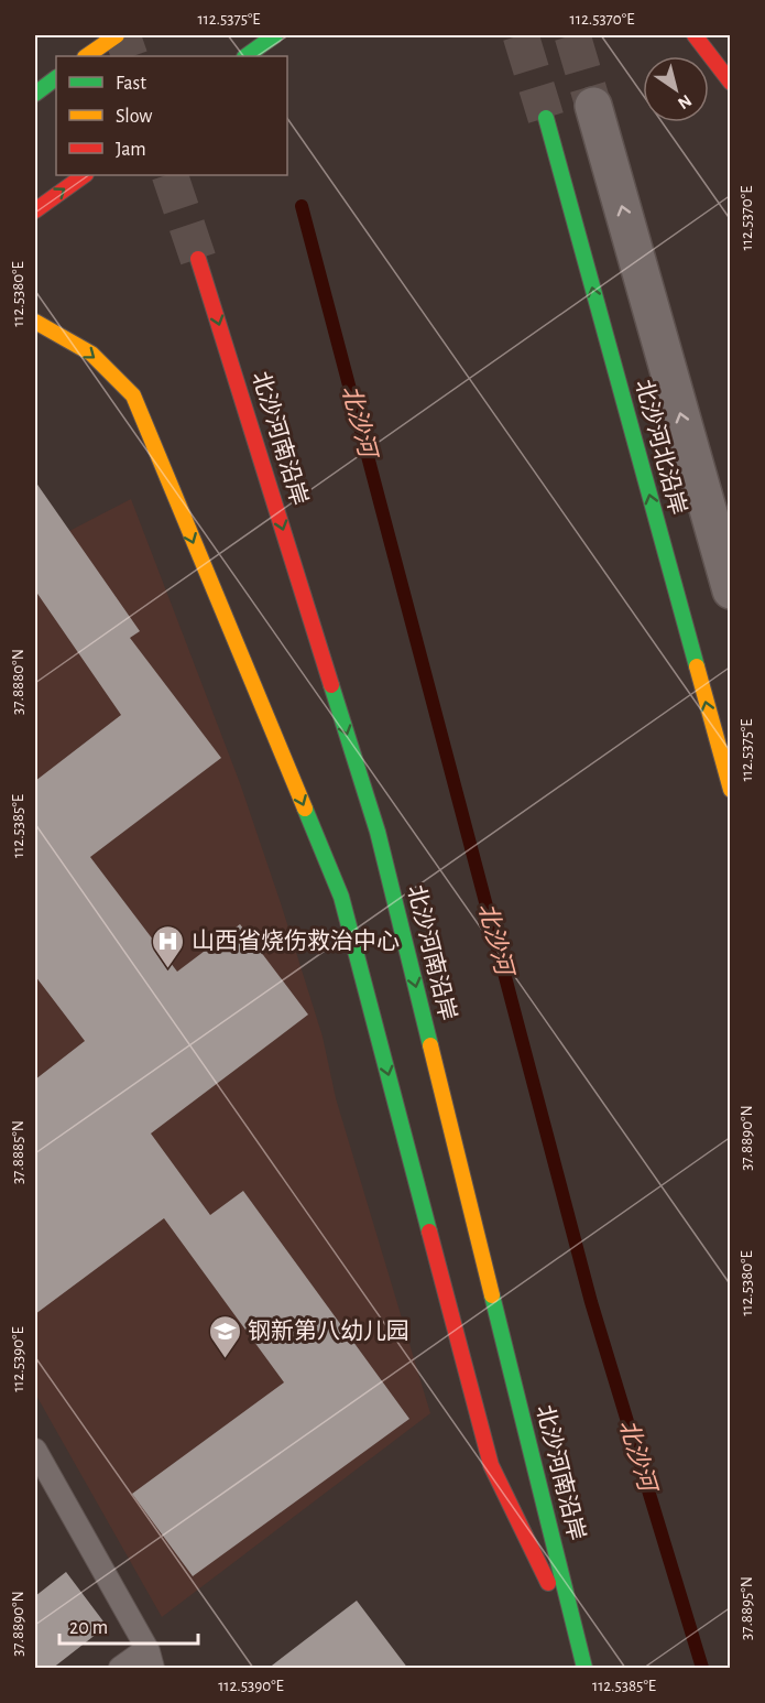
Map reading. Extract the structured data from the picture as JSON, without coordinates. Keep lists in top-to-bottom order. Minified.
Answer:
{"streets":{"street":["北沙河南沿岸","北沙河北沿岸"]},"water":["北沙河"],"places":{"hospital":["山西省烧伤救治中心"],"school or university":["钢新第八幼儿园"]},"legend":["Fast","Slow","Jam"],"scale_bar":"20 m","north":"bottom right","coordinates":["112.5375°E","112.5370°E","112.5380°E","37.8880°N","112.5385°E","37.8890°N","37.8885°N","112.5390°E","37.8895°N"]}
